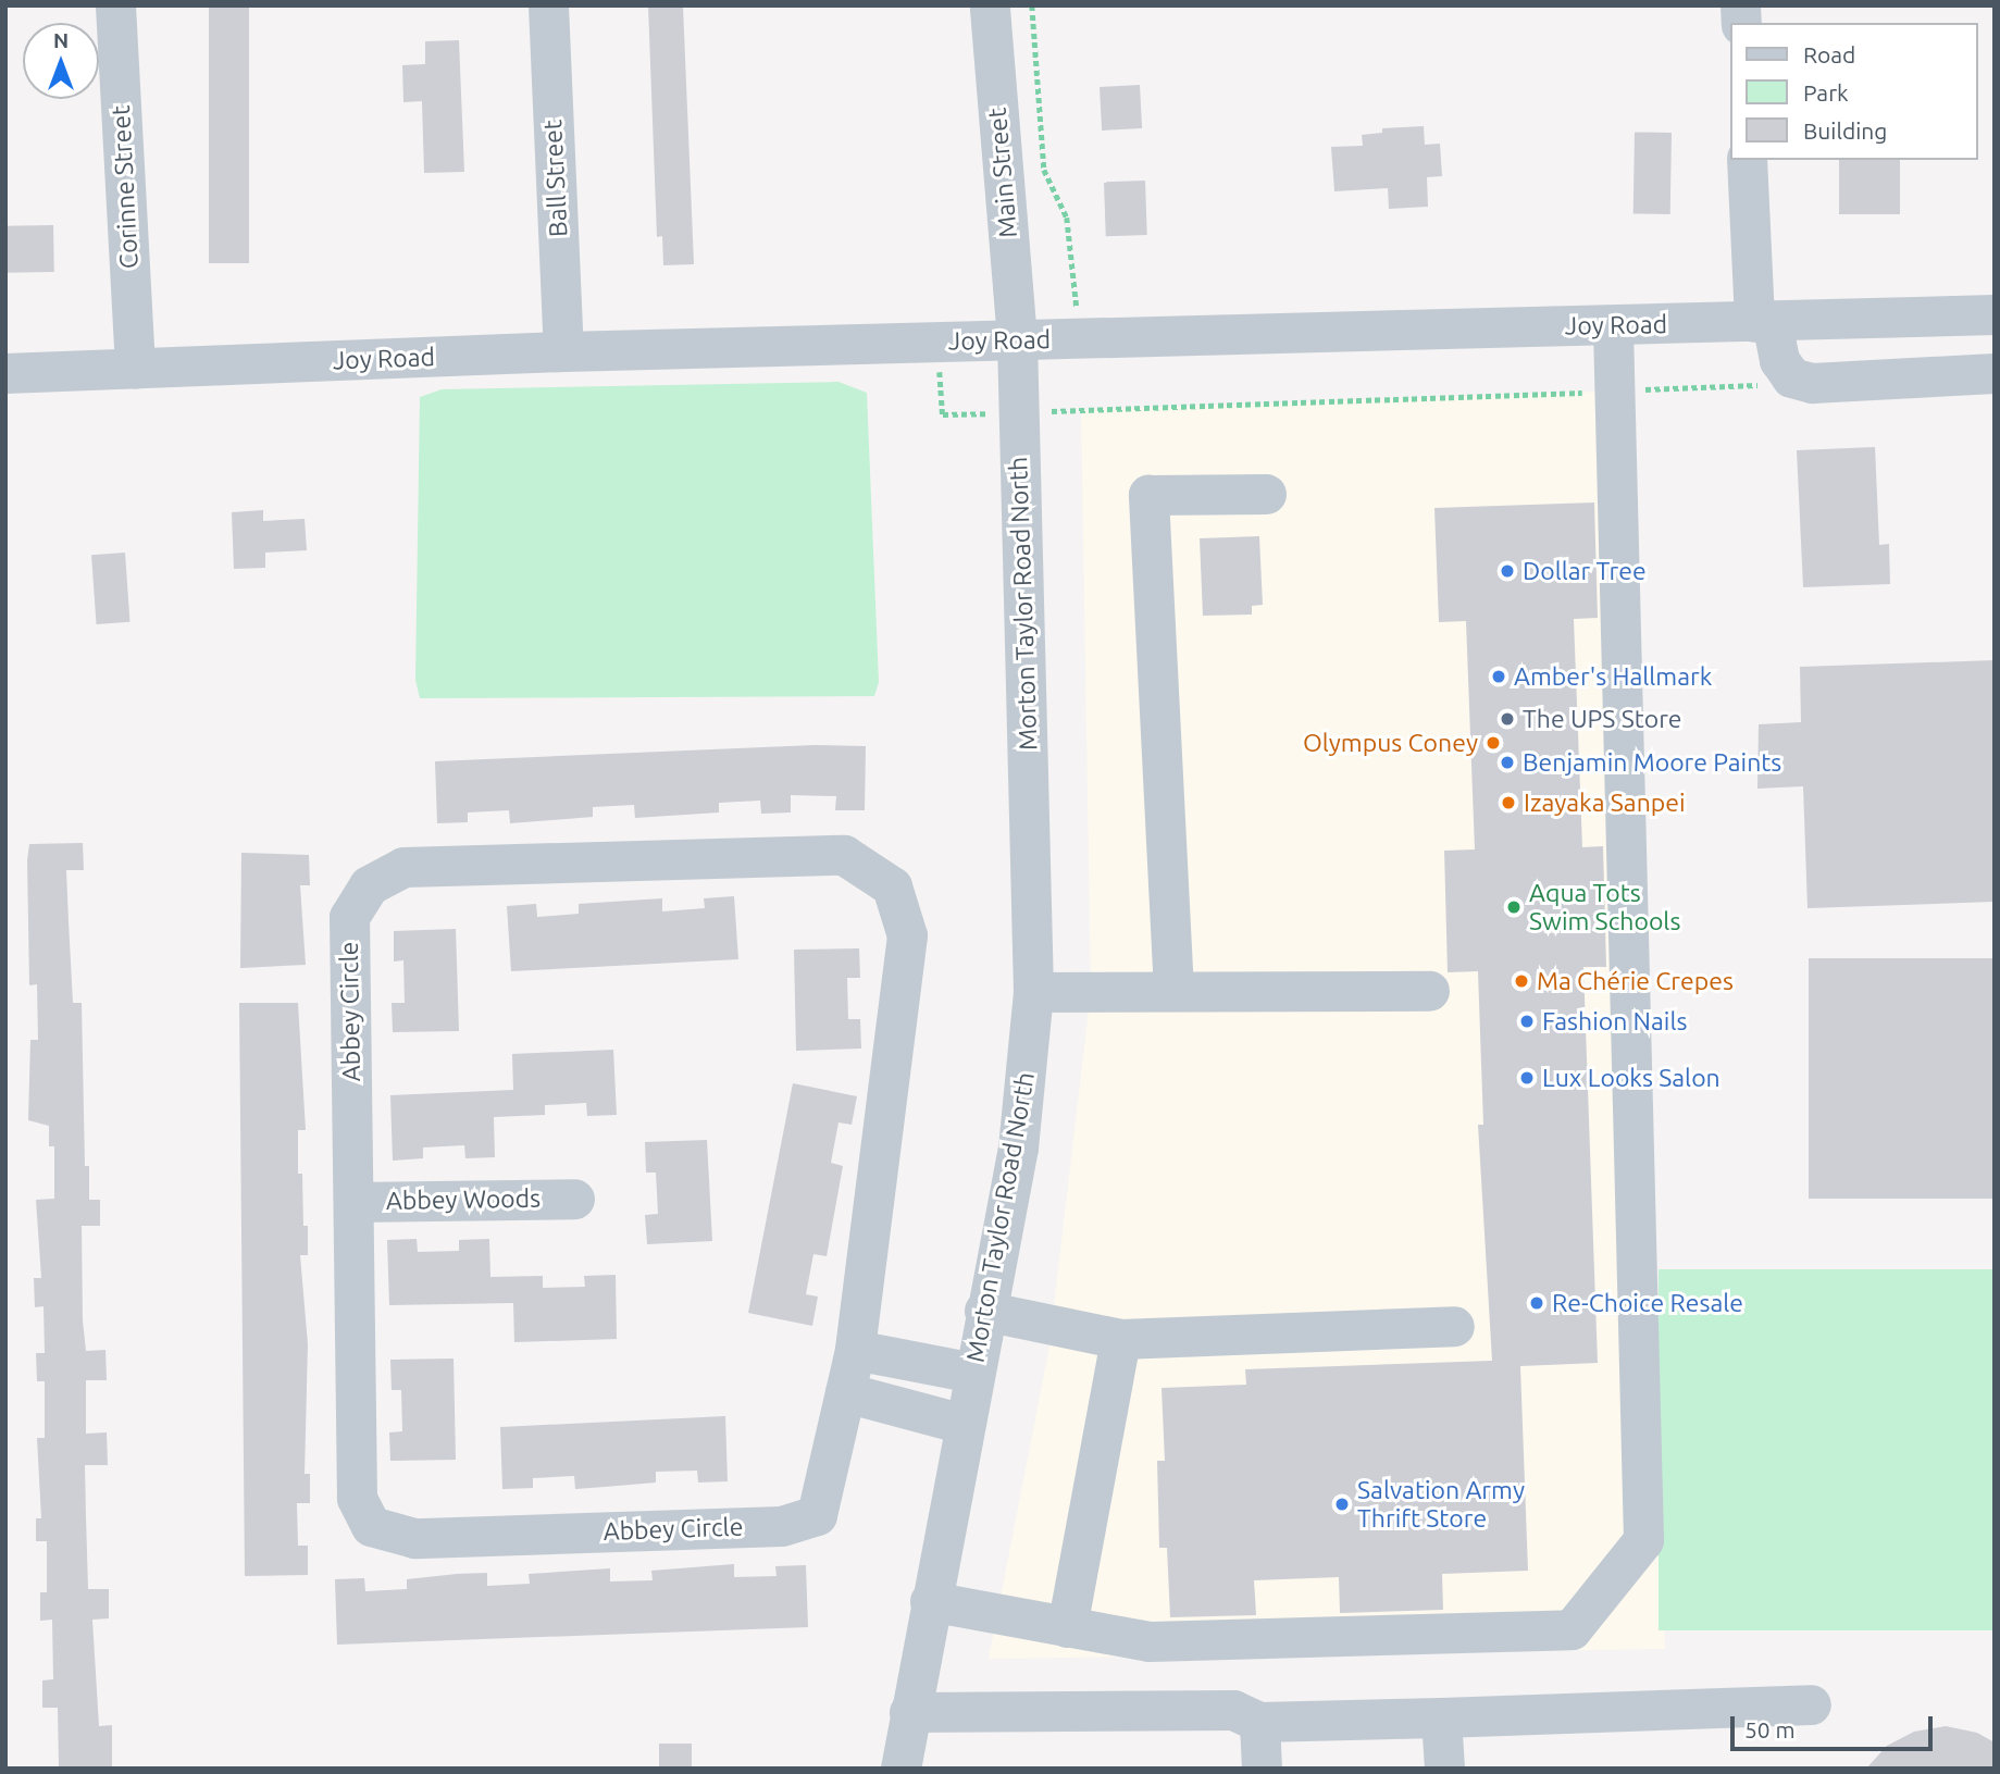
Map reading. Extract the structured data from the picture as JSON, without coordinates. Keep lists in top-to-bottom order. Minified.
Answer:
{"streets":{"street":["Main Street","Ball Street","Corinne Street","Joy Road","Morton Taylor Road North","Abbey Circle","Abbey Woods"]},"crossings":[["Main Street","Joy Road"],["Main Street","Morton Taylor Road North"],["Ball Street","Joy Road"],["Corinne Street","Joy Road"],["Joy Road","Morton Taylor Road North"],["Abbey Circle","Abbey Woods"]],"places":["Dollar Tree","Amber's Hallmark","The UPS Store","Olympus Coney","Benjamin Moore Paints","Izayaka Sanpei","Aqua Tots Swim Schools","Ma Chérie Crepes","Fashion Nails","Lux Looks Salon","Re-Choice Resale","Salvation Army Thrift Store"],"legend":["Road","Park","Building"],"scale_bar":"50 m","north":"top"}
